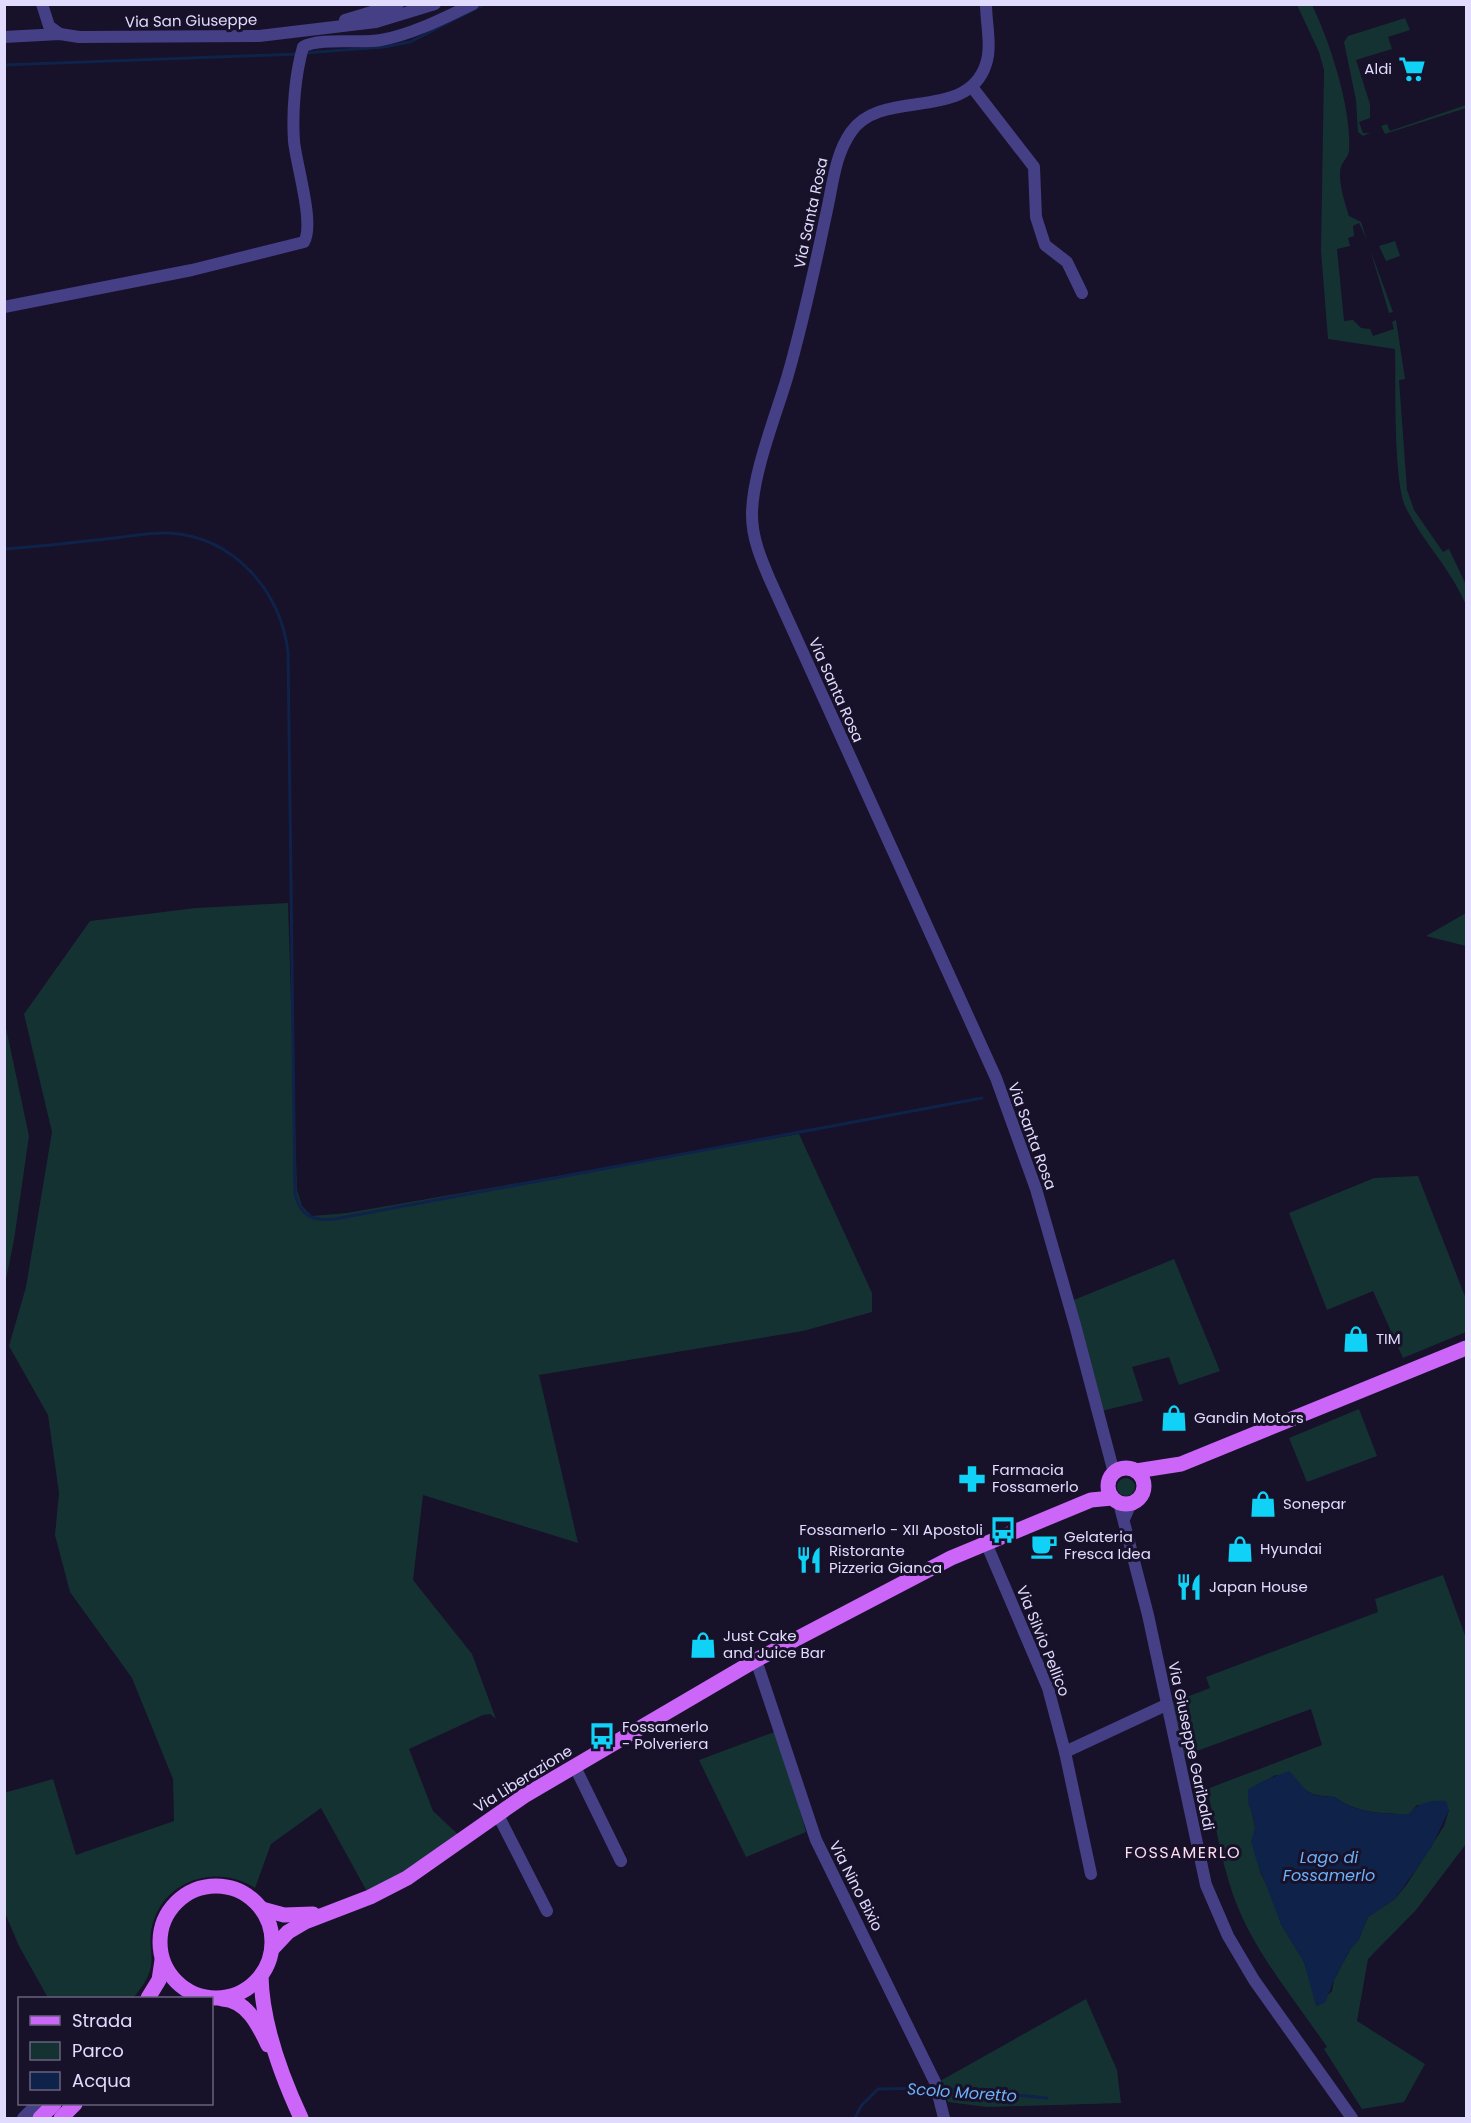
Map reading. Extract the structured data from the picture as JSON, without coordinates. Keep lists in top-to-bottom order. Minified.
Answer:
{"streets":{"main road":["Via Liberazione"],"street":["Via San Giuseppe","Via Santa Rosa","Via Silvio Pellico","Via Giuseppe Garibaldi","Via Nino Bixio"]},"crossings":[["Via Santa Rosa","Via Giuseppe Garibaldi"],["Via Santa Rosa","Via Liberazione"],["Via Silvio Pellico","Via Liberazione"],["Via Giuseppe Garibaldi","Via Liberazione"],["Via Liberazione","Via Nino Bixio"]],"districts":["FOSSAMERLO"],"water":["Lago di Fossamerlo","Scolo Moretto"],"places":{"supermarket":["Aldi"],"shop":["TIM","Gandin Motors","Sonepar","Hyundai","Just Cake and Juice Bar"],"pharmacy":["Farmacia Fossamerlo"],"bus stop":["Fossamerlo - XII Apostoli","Fossamerlo - Polveriera"],"cafe":["Gelateria Fresca Idea"],"restaurant":["Ristorante Pizzeria Gianca","Japan House"]},"legend":["Strada","Parco","Acqua"]}
